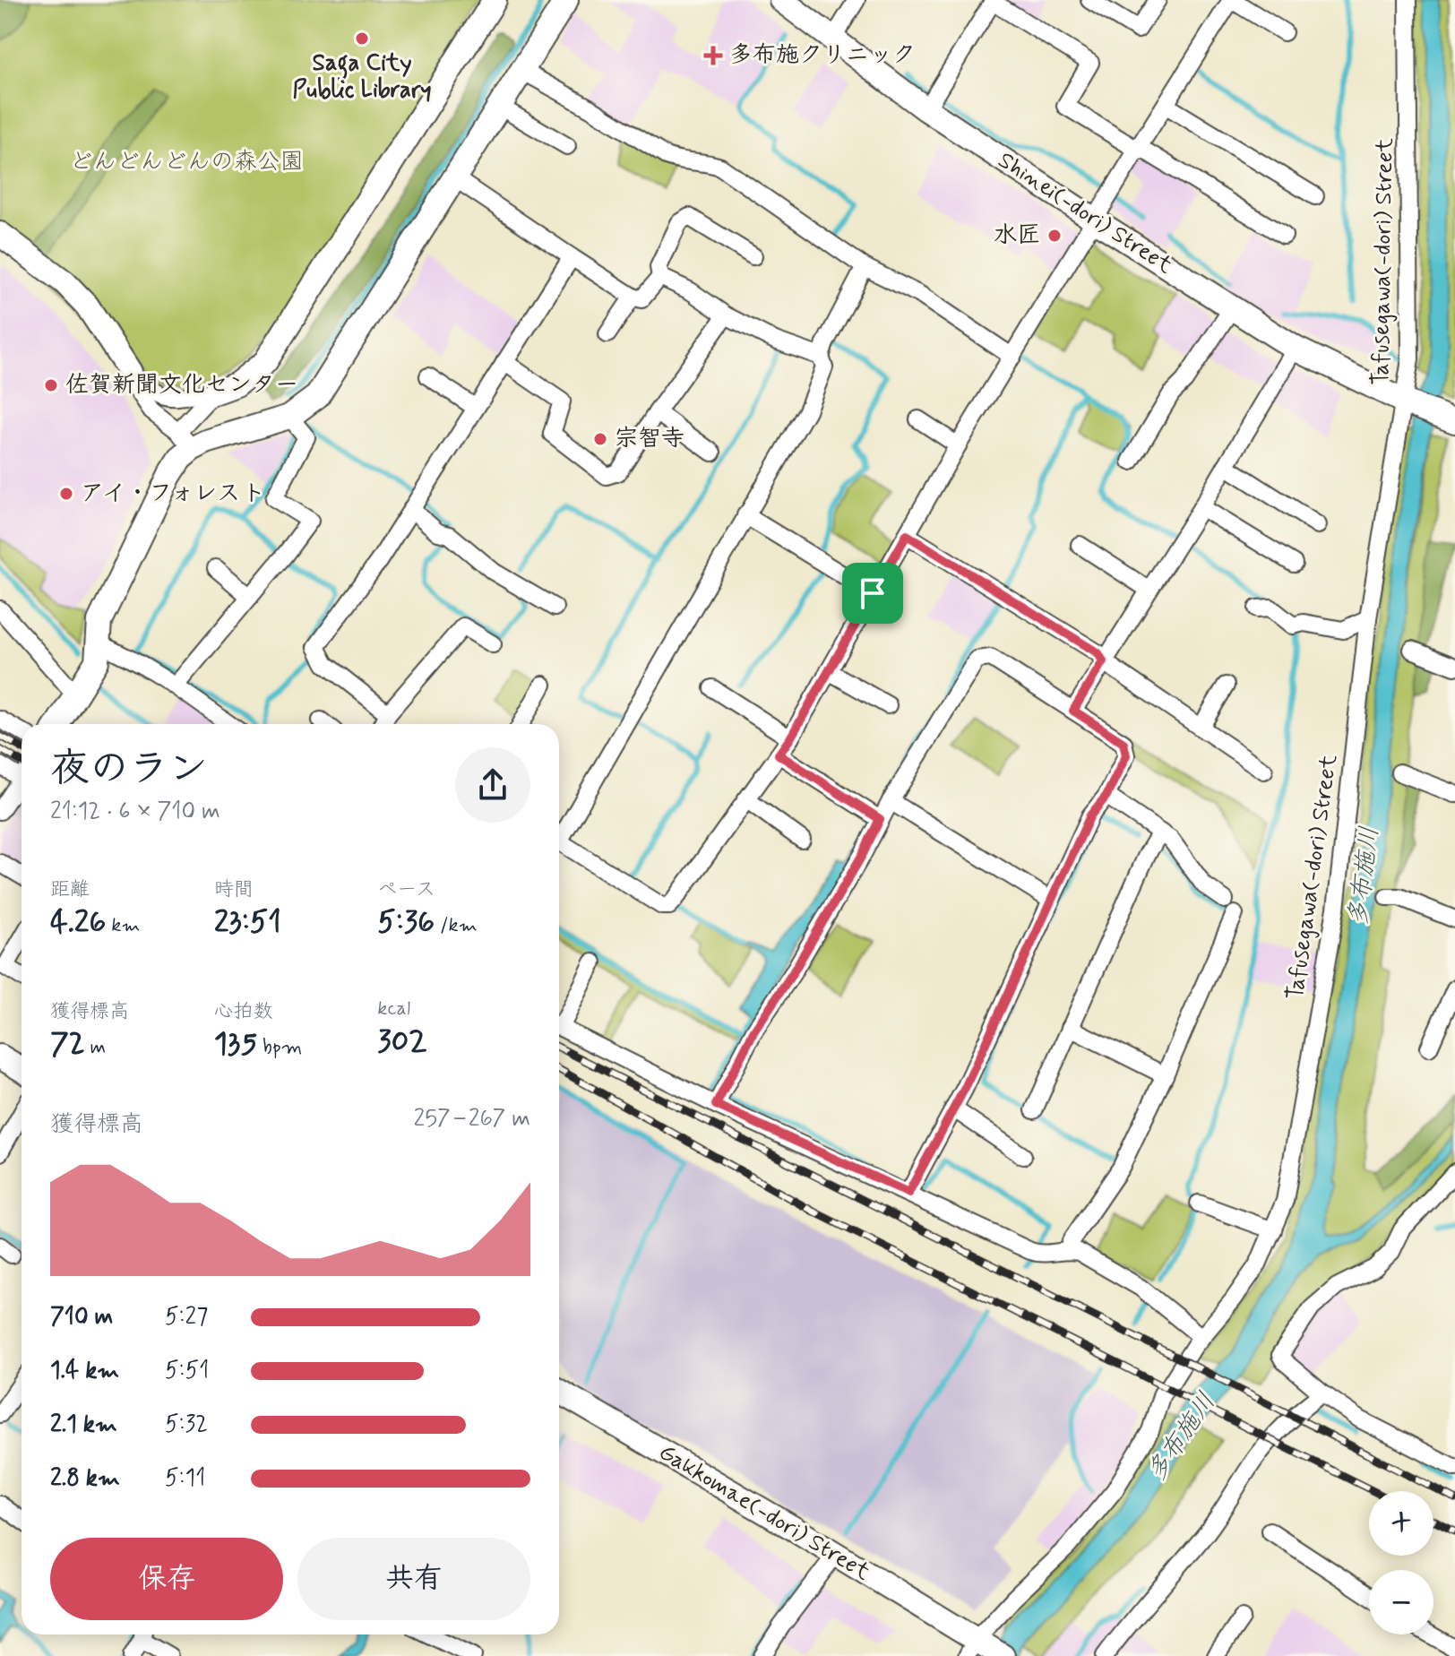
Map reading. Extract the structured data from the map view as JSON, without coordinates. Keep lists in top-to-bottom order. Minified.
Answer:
{"streets":{"street":["Shinei(-dori) Street","Tafusegawa(-dori) Street","Gakkomae(-dori) Street"]},"crossings":[["Shinei(-dori) Street","Tafusegawa(-dori) Street"],["Tafusegawa(-dori) Street","Gakkomae(-dori) Street"]],"water":["多布施川"],"parks":["どんどんどんの森公園"],"places":{"other":["Saga City Public Library","水匠","佐賀新聞文化センター","宗智寺","アイ・フォレスト"],"health":["多布施クリニック"]},"page":{"heading":["夜のラン","21:12 · 6 × 710 m"],"stats":[["距離","4.26 km"],["時間","23:51"],["ペース","5:36 /km"],["獲得標高","72 m"],["心拍数","135 bpm"],["kcal","302"]],"chart":["獲得標高","257–267 m"],"list":[{"name":"710 m","note":"5:27"},{"name":"1.4 km","note":"5:51"},{"name":"2.1 km","note":"5:32"},{"name":"2.8 km","note":"5:11"}],"map_buttons":["+","−"],"buttons":["保存","共有"]}}
